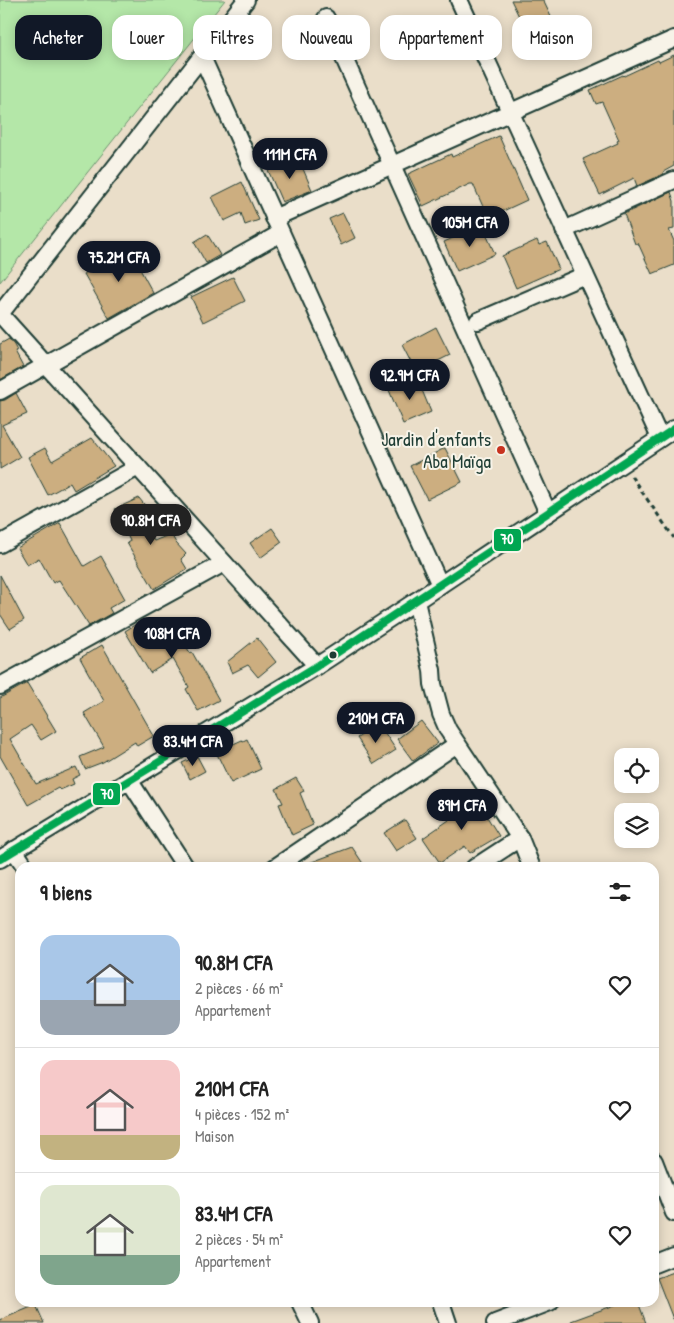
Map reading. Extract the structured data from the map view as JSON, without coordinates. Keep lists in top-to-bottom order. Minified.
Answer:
{"places":["Jardin d'enfants Aba Maïga"],"lines":["transit line 70"],"page":{"chip":["Acheter","Louer","Filtres","Nouveau","Appartement","Maison"],"price":["111M CFA","105M CFA","75.2M CFA","92.9M CFA","90.8M CFA","108M CFA","210M CFA","83.4M CFA","89M CFA"],"heading":"9 biens","list":[{"name":"90.8M CFA","note":"2 pièces · 66 m² · Appartement"},{"name":"210M CFA","note":"4 pièces · 152 m² · Maison"},{"name":"83.4M CFA","note":"2 pièces · 54 m² · Appartement"}]}}
